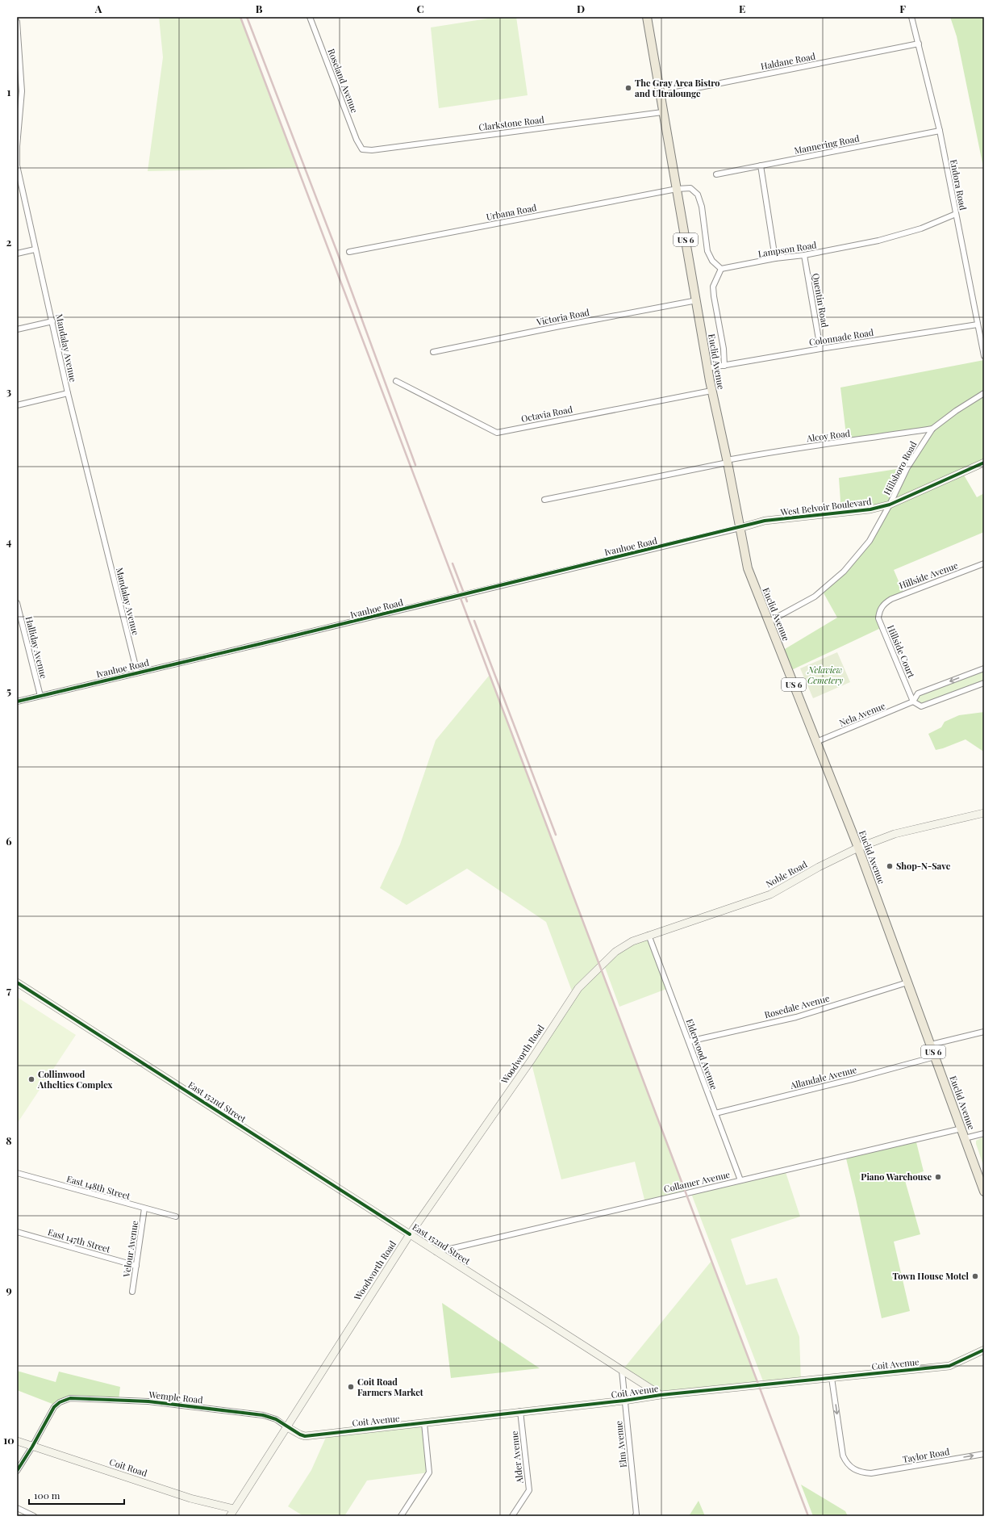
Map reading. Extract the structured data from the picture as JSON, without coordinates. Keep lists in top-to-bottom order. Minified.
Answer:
{"streets":{"main road":["US 6","Euclid Avenue"],"street":["Haldane Road","Roseland Avenue","Clarkstone Road","Mannering Road","Endora Road","Urbana Road","Lampson Road","Quentin Road","Victoria Road","Colonnade Road","Mandalay Avenue","Octavia Road","Alcoy Road","Hillsboro Road","West Belvoir Boulevard","Ivanhoe Road","Hillside Avenue","Halliday Avenue","Hillside Court","Nela Avenue","Noble Road","Rosedale Avenue","Woodworth Road","Elderwood Avenue","Allandale Avenue","East 152nd Street","Collamer Avenue","East 148th Street","East 147th Street","Velour Avenue","Coit Avenue","Wemple Road","Elm Avenue","Taylor Road","Alder Avenue","Coit Road"]},"crossings":[["Haldane Road","Endora Road"],["Haldane Road","Euclid Avenue"],["Roseland Avenue","Clarkstone Road"],["Clarkstone Road","Euclid Avenue"],["Mannering Road","Endora Road"],["Endora Road","Lampson Road"],["Endora Road","Colonnade Road"],["Urbana Road","Euclid Avenue"],["Lampson Road","Quentin Road"],["Quentin Road","Colonnade Road"],["Victoria Road","Euclid Avenue"],["Colonnade Road","Euclid Avenue"],["Mandalay Avenue","Ivanhoe Road"],["Euclid Avenue","Octavia Road"],["Euclid Avenue","Alcoy Road"],["Euclid Avenue","Hillsboro Road"],["Euclid Avenue","West Belvoir Boulevard"],["Euclid Avenue","Ivanhoe Road"],["Euclid Avenue","Nela Avenue"],["Euclid Avenue","Noble Road"],["Euclid Avenue","Rosedale Avenue"],["Euclid Avenue","Allandale Avenue"],["Euclid Avenue","Collamer Avenue"],["Alcoy Road","Hillsboro Road"],["Hillsboro Road","West Belvoir Boulevard"],["West Belvoir Boulevard","Ivanhoe Road"],["Ivanhoe Road","Halliday Avenue"],["Hillside Avenue","Hillside Court"],["Hillside Court","Nela Avenue"],["Noble Road","Woodworth Road"],["Noble Road","Elderwood Avenue"],["Rosedale Avenue","Elderwood Avenue"],["Woodworth Road","East 152nd Street"],["Woodworth Road","Coit Avenue"],["Woodworth Road","Wemple Road"],["Woodworth Road","Coit Road"],["Elderwood Avenue","Allandale Avenue"],["Elderwood Avenue","Collamer Avenue"],["East 152nd Street","Collamer Avenue"],["East 152nd Street","Coit Avenue"],["East 152nd Street","Elm Avenue"],["East 148th Street","Velour Avenue"],["East 147th Street","Velour Avenue"],["Coit Avenue","Wemple Road"],["Coit Avenue","Elm Avenue"],["Coit Avenue","Taylor Road"],["Coit Avenue","Alder Avenue"],["Wemple Road","Coit Road"]],"parks":["Nelaview Cemetery"],"places":["The Gray Area Bistro and Ultralounge","Shop-N-Save","Collinwood Atheltics Complex","Piano Warehouse","Town House Motel","Coit Road Farmers Market"],"scale_bar":"100 m","grid":{"columns":["A","B","C","D","E","F"],"rows":["1","2","3","4","5","6","7","8","9","10"]}}
